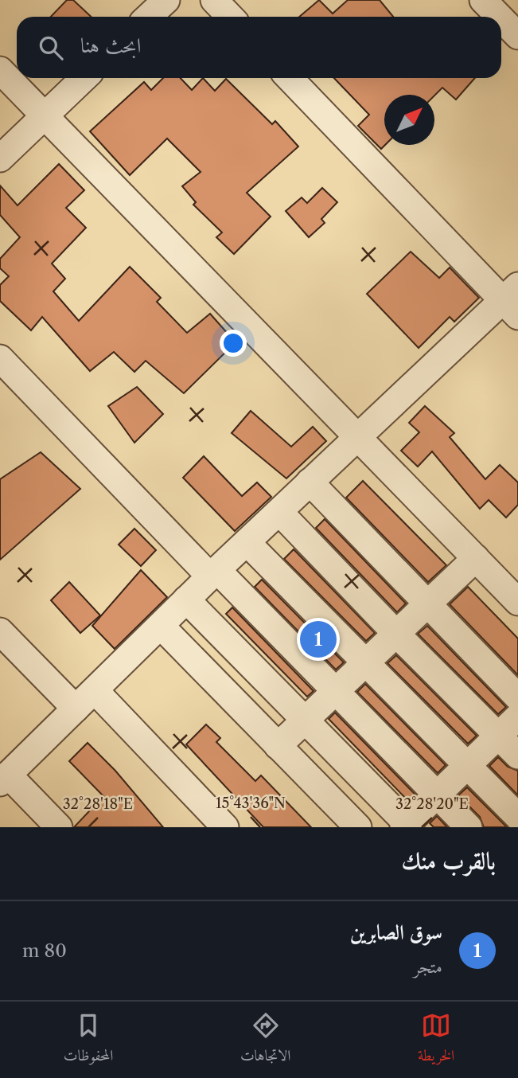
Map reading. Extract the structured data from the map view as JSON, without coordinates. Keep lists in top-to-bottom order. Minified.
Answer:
{"north":"top right","page":{"search":"ابحث هنا","pins":"1","heading":"بالقرب منك","list":[{"mark":"1","name":"سوق الصابرين","note":"متجر","value":"80 m"}],"nav":["الخريطة","الاتجاهات","المحفوظات"]},"coordinates":["15°43'36\"N","32°28'18\"E","32°28'20\"E"]}
